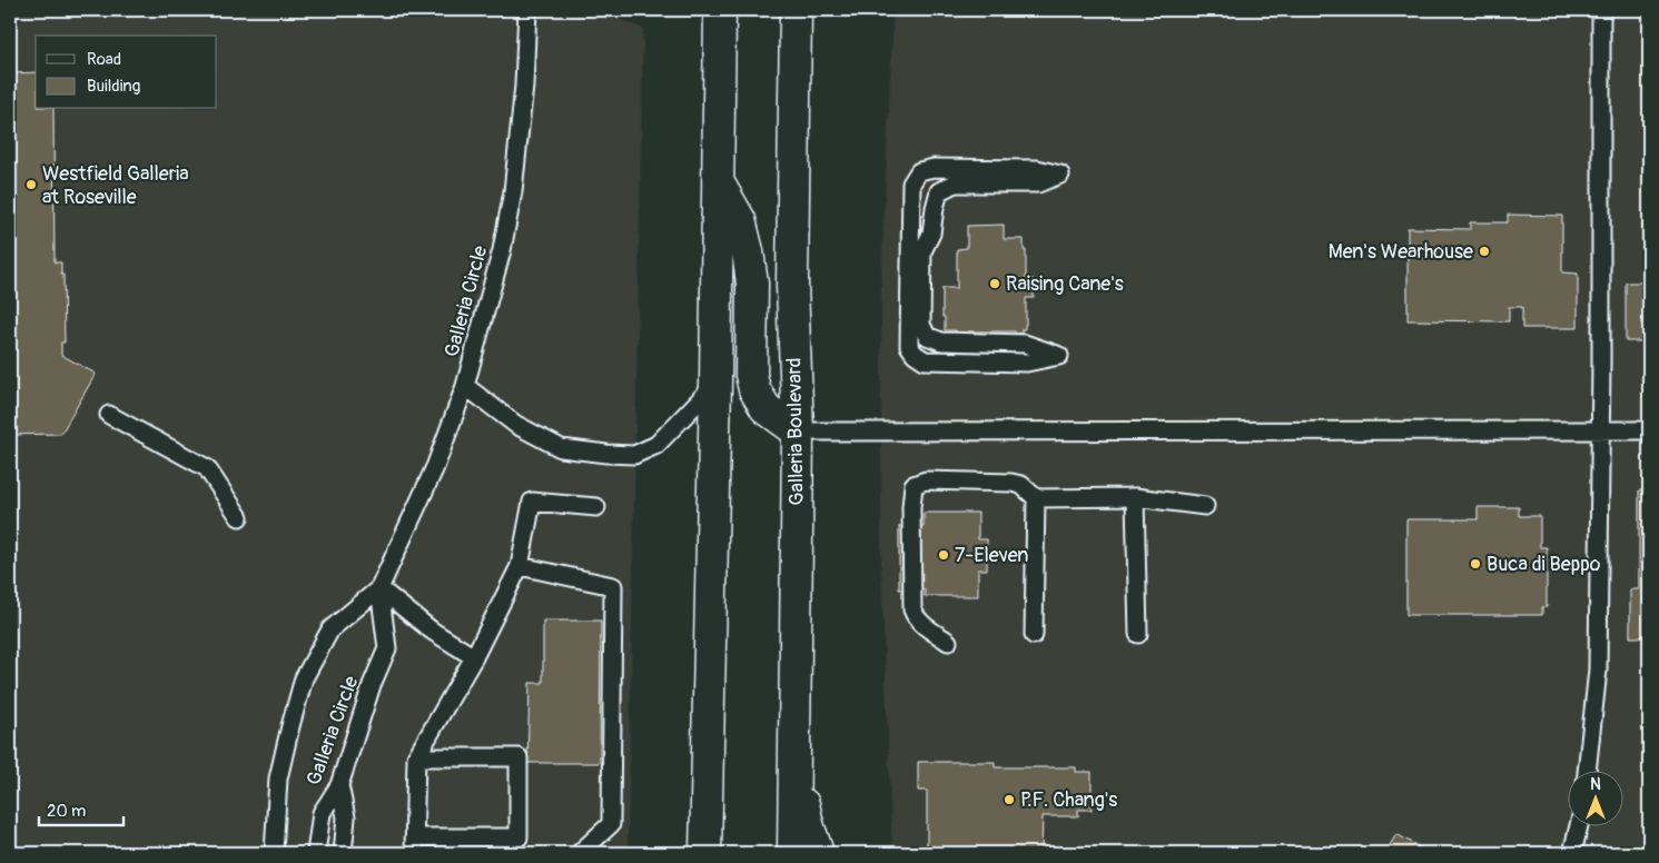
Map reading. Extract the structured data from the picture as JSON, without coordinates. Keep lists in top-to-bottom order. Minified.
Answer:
{"streets":{"main road":["Galleria Boulevard"],"lane":["Galleria Circle"]},"places":["Westfield Galleria at Roseville","Men's Wearhouse","Raising Cane's","7-Eleven","Buca di Beppo","P.F. Chang's"],"legend":["Road","Building"],"scale_bar":"20 m","north":"top"}
